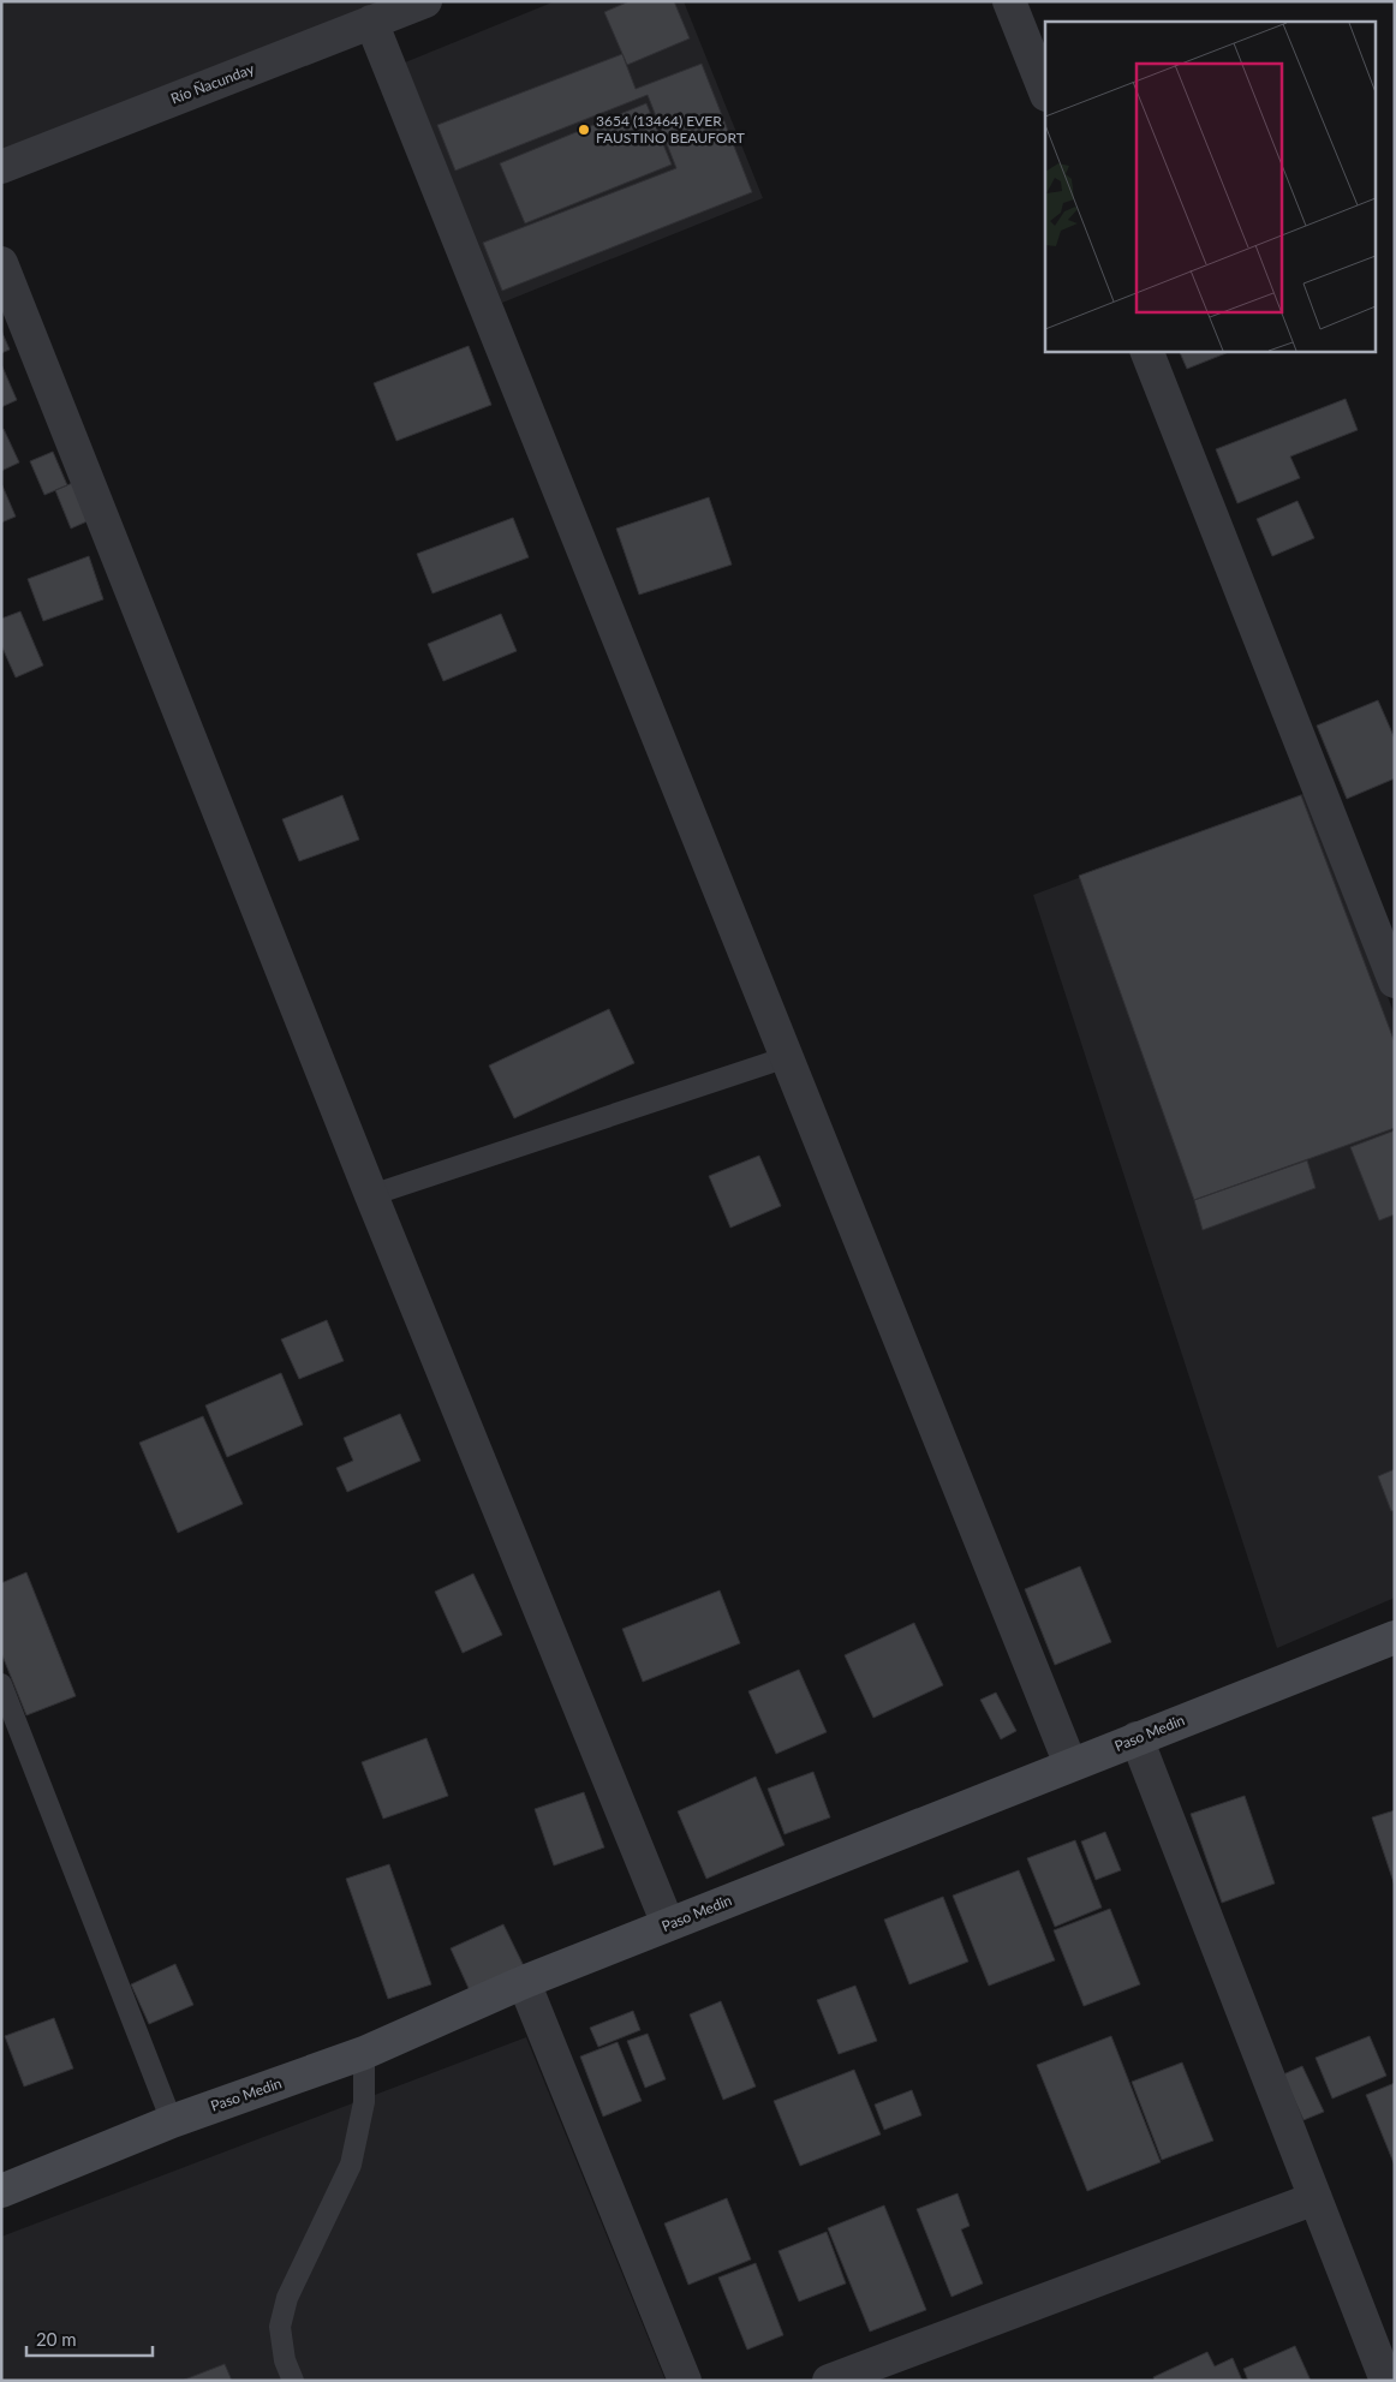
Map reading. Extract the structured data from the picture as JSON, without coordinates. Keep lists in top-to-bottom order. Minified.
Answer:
{"streets":{"street":["Río Ñacunday","Paso Medin"]},"places":["3654 (13464) EVER FAUSTINO BEAUFORT"],"scale_bar":"20 m"}
